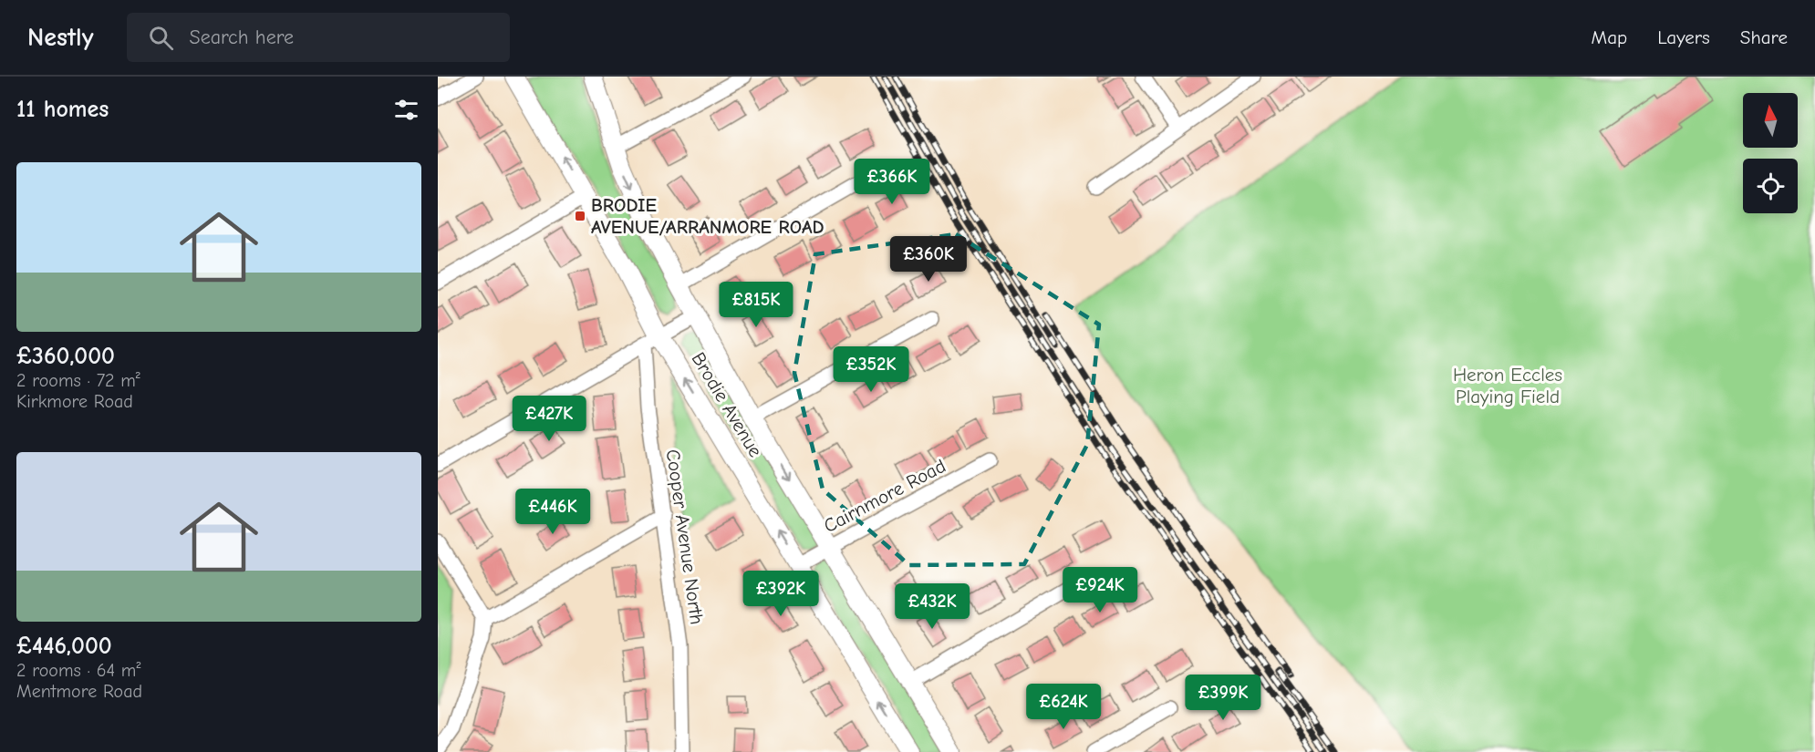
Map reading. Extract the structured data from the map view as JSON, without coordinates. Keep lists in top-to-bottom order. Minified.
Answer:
{"streets":{"street":["Brodie Avenue","Cairnmore Road","Cooper Avenue North"]},"crossings":[["Brodie Avenue","Cairnmore Road"],["Brodie Avenue","Cooper Avenue North"]],"parks":["Heron Eccles Playing Field"],"places":{"transit":["BRODIE AVENUE/ARRANMORE ROAD"]},"north":"top","page":{"header":"Nestly","search":"Search here","nav":["Map","Layers","Share"],"heading":"11 homes","list":[{"name":"£360,000","note":"2 rooms · 72 m² · Kirkmore Road"},{"name":"£446,000","note":"2 rooms · 64 m² · Mentmore Road"}],"price":["£366K","£360K","£815K","£352K","£427K","£446K","£924K","£392K","£432K","£399K","£624K"]}}
